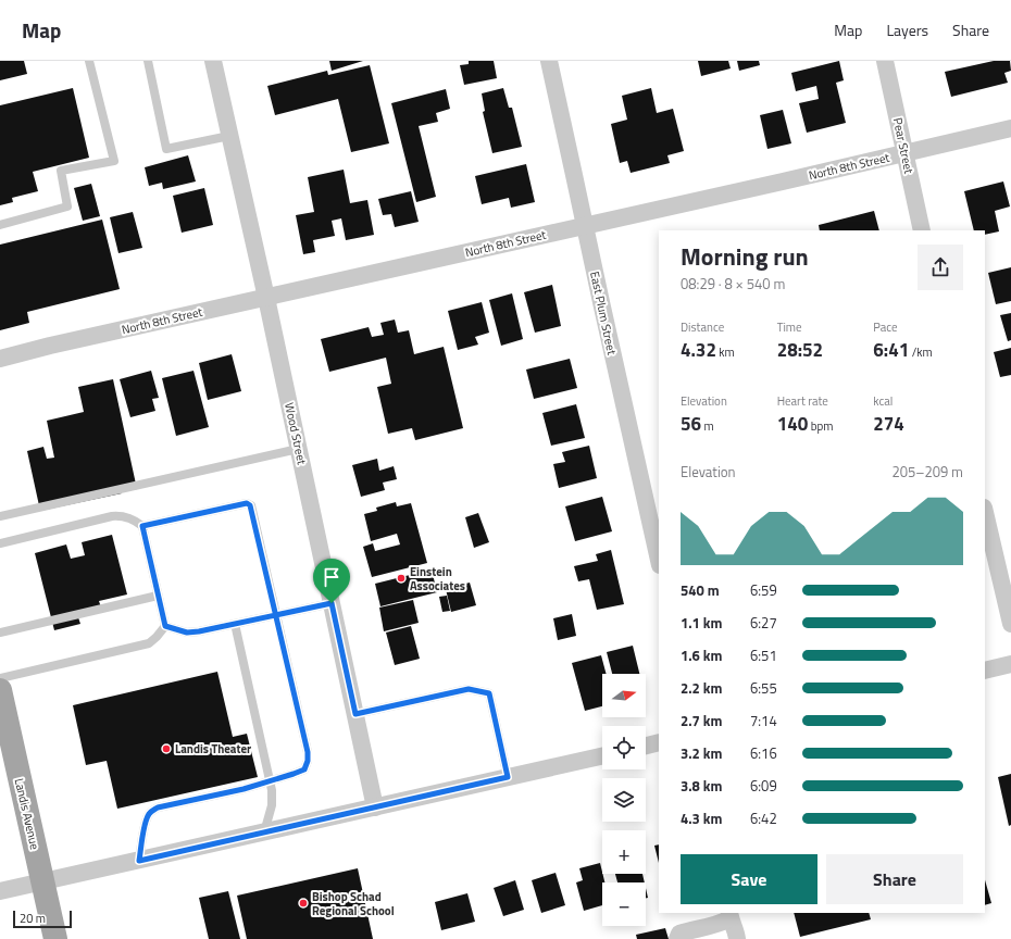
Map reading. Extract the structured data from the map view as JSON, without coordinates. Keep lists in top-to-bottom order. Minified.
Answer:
{"streets":{"main road":["Landis Avenue"],"street":["Pear Street","North 8th Street","East Plum Street","Wood Street"]},"crossings":[["Pear Street","North 8th Street"],["North 8th Street","East Plum Street"],["North 8th Street","Wood Street"]],"places":["Einstein Associates","Landis Theater","Bishop Schad Regional School"],"scale_bar":"20 m","north":"right","page":{"header":"Map","nav":["Map","Layers","Share"],"heading":["Morning run","08:29 · 8 × 540 m"],"stats":[["Distance","4.32 km"],["Time","28:52"],["Pace","6:41 /km"],["Elevation","56 m"],["Heart rate","140 bpm"],["kcal","274"]],"chart":["Elevation","205–209 m"],"list":[{"name":"540 m","note":"6:59"},{"name":"1.1 km","note":"6:27"},{"name":"1.6 km","note":"6:51"},{"name":"2.2 km","note":"6:55"},{"name":"2.7 km","note":"7:14"},{"name":"3.2 km","note":"6:16"},{"name":"3.8 km","note":"6:09"},{"name":"4.3 km","note":"6:42"}],"map_buttons":["+","−"],"buttons":["Save","Share"],"scale":"20 m"}}
